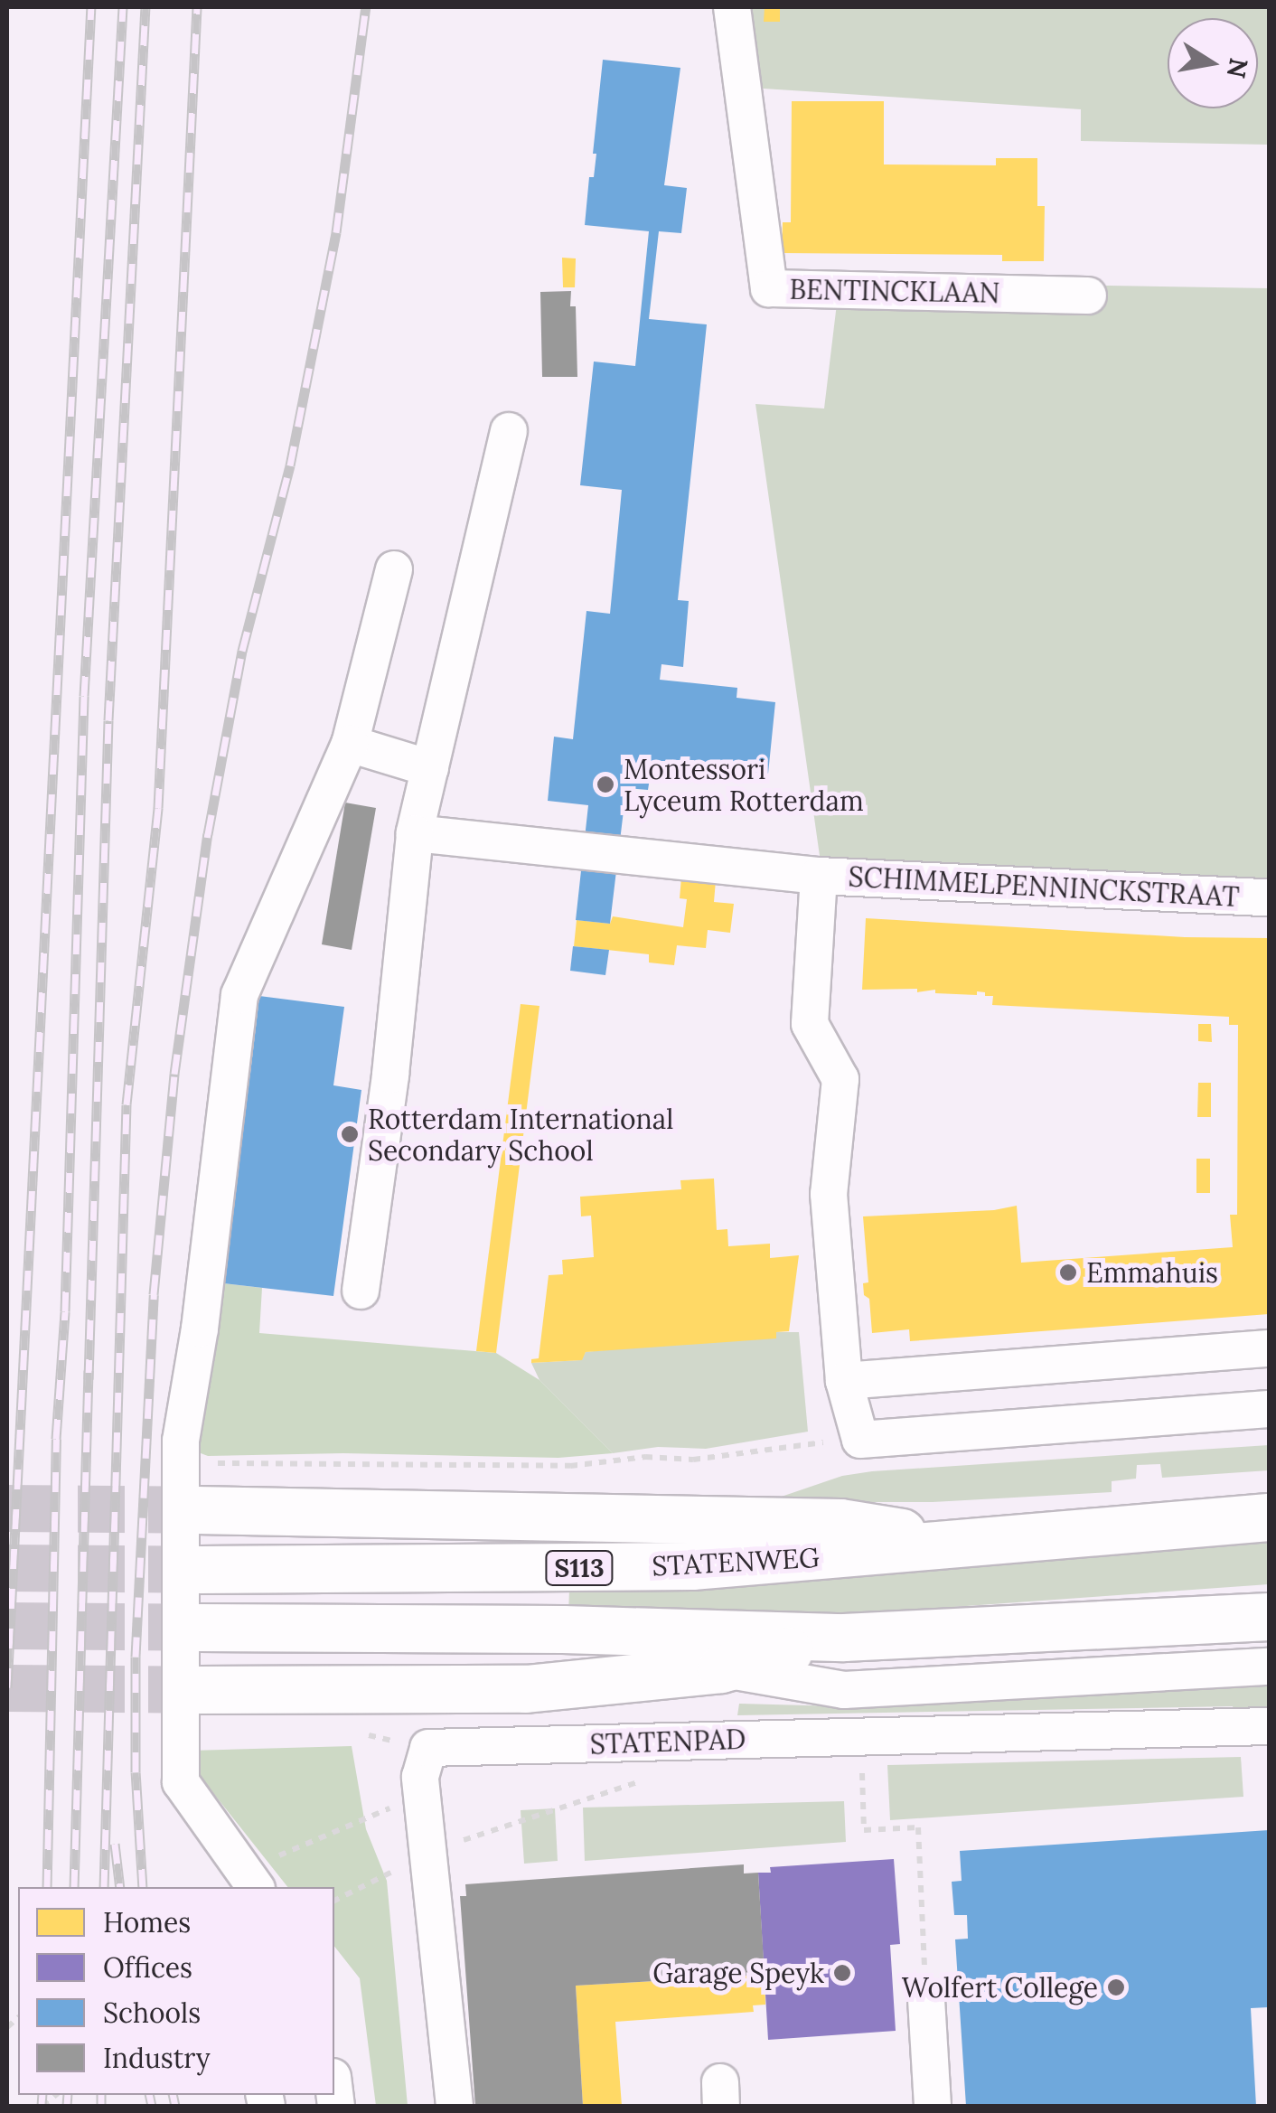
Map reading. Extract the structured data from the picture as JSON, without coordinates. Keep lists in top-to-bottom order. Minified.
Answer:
{"streets":{"main road":["STATENWEG","S113"],"street":["BENTINCKLAAN","SCHIMMELPENNINCKSTRAAT","STATENPAD"]},"crossings":[["STATENWEG","S113"]],"places":["Montessori Lyceum Rotterdam","Rotterdam International Secondary School","Emmahuis","Garage Speyk","Wolfert College"],"legend":["Homes","Offices","Schools","Industry"],"north":"right"}
